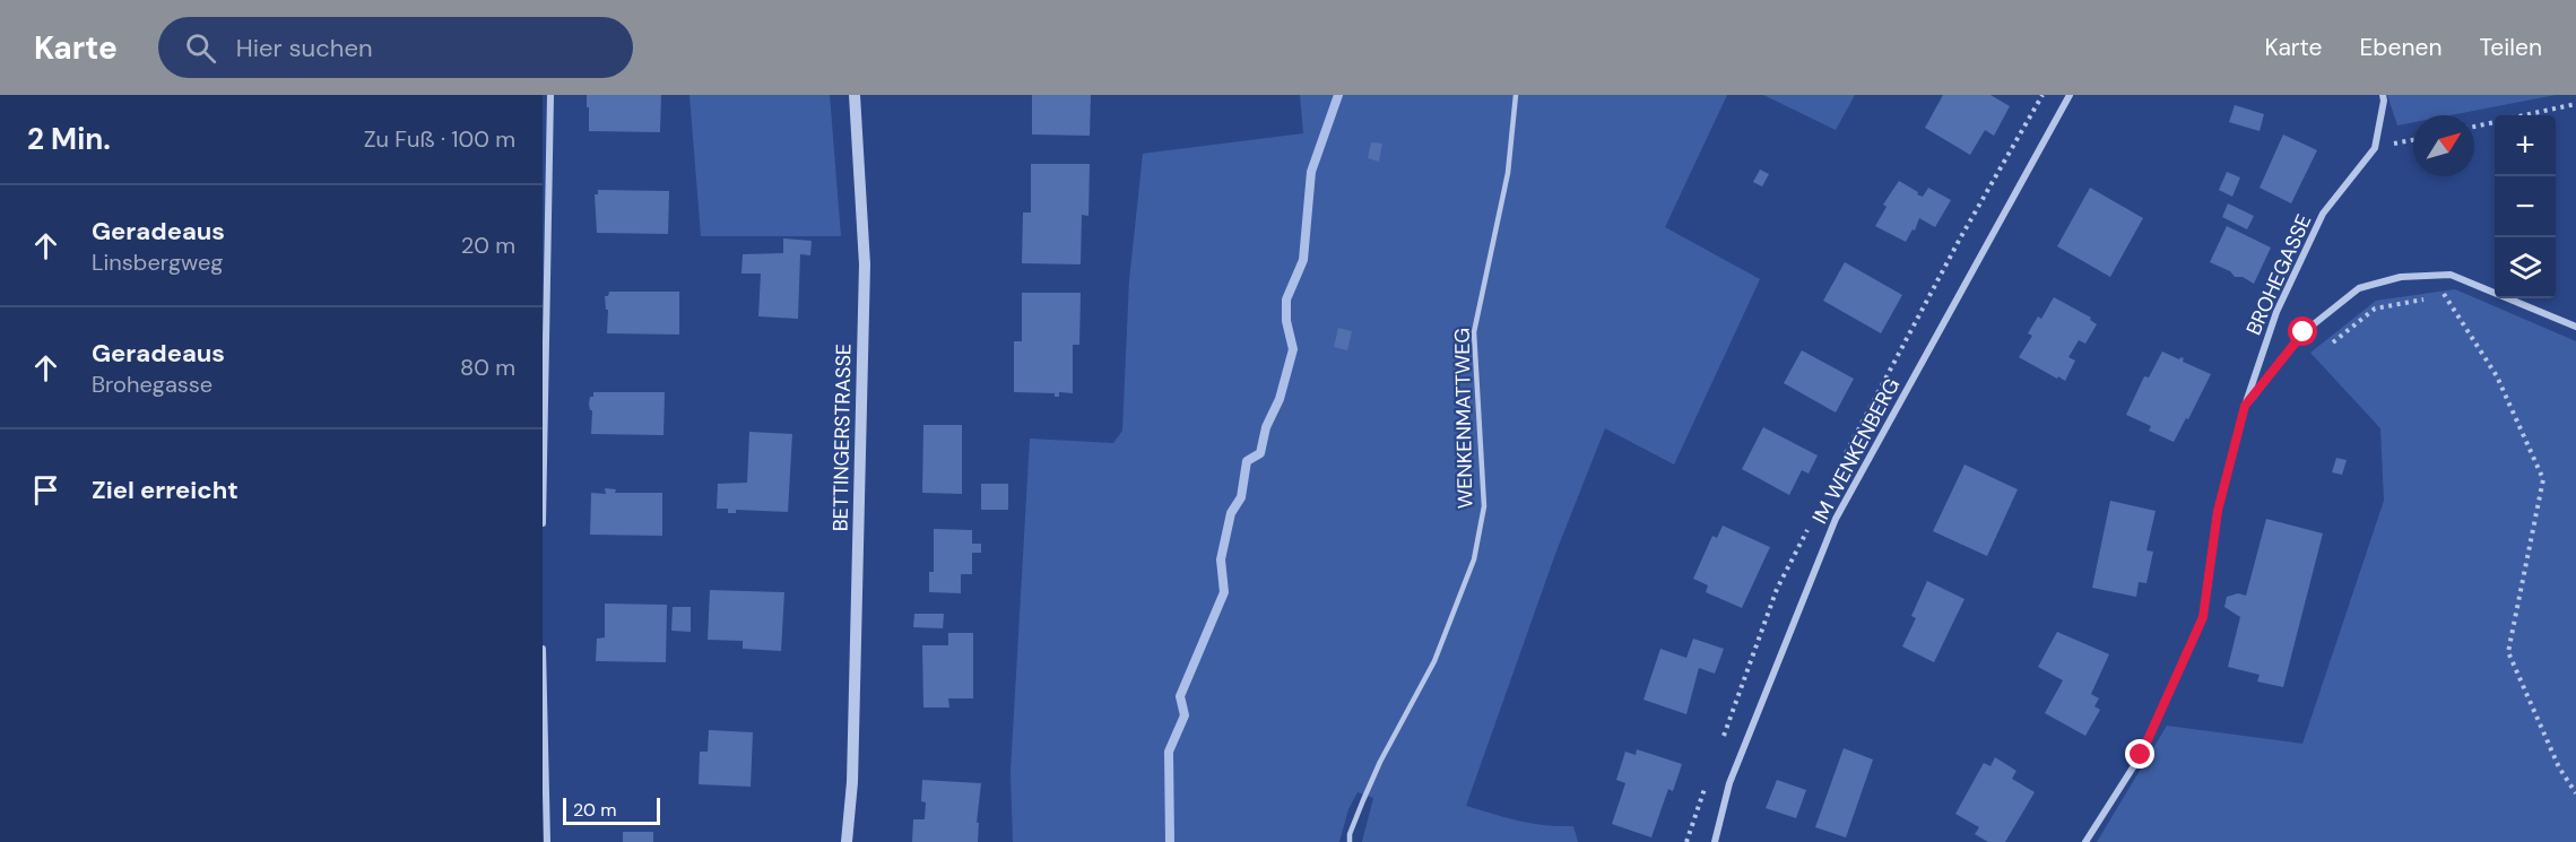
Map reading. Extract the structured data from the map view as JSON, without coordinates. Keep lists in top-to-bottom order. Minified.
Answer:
{"streets":{"street":["BROHEGASSE","BETTINGERSTRASSE","IM WENKENBERG"],"lane":["WENKENMATTWEG"]},"scale_bar":"20 m","north":"top right","page":{"header":"Karte","search":"Hier suchen","nav":["Karte","Ebenen","Teilen"],"heading":["2 Min.","Zu Fuß · 100 m"],"map_buttons":["+","−"],"list":[["Geradeaus","Linsbergweg","20 m"],["Geradeaus","Brohegasse","80 m"],"Ziel erreicht"],"scale":"20 m"}}
